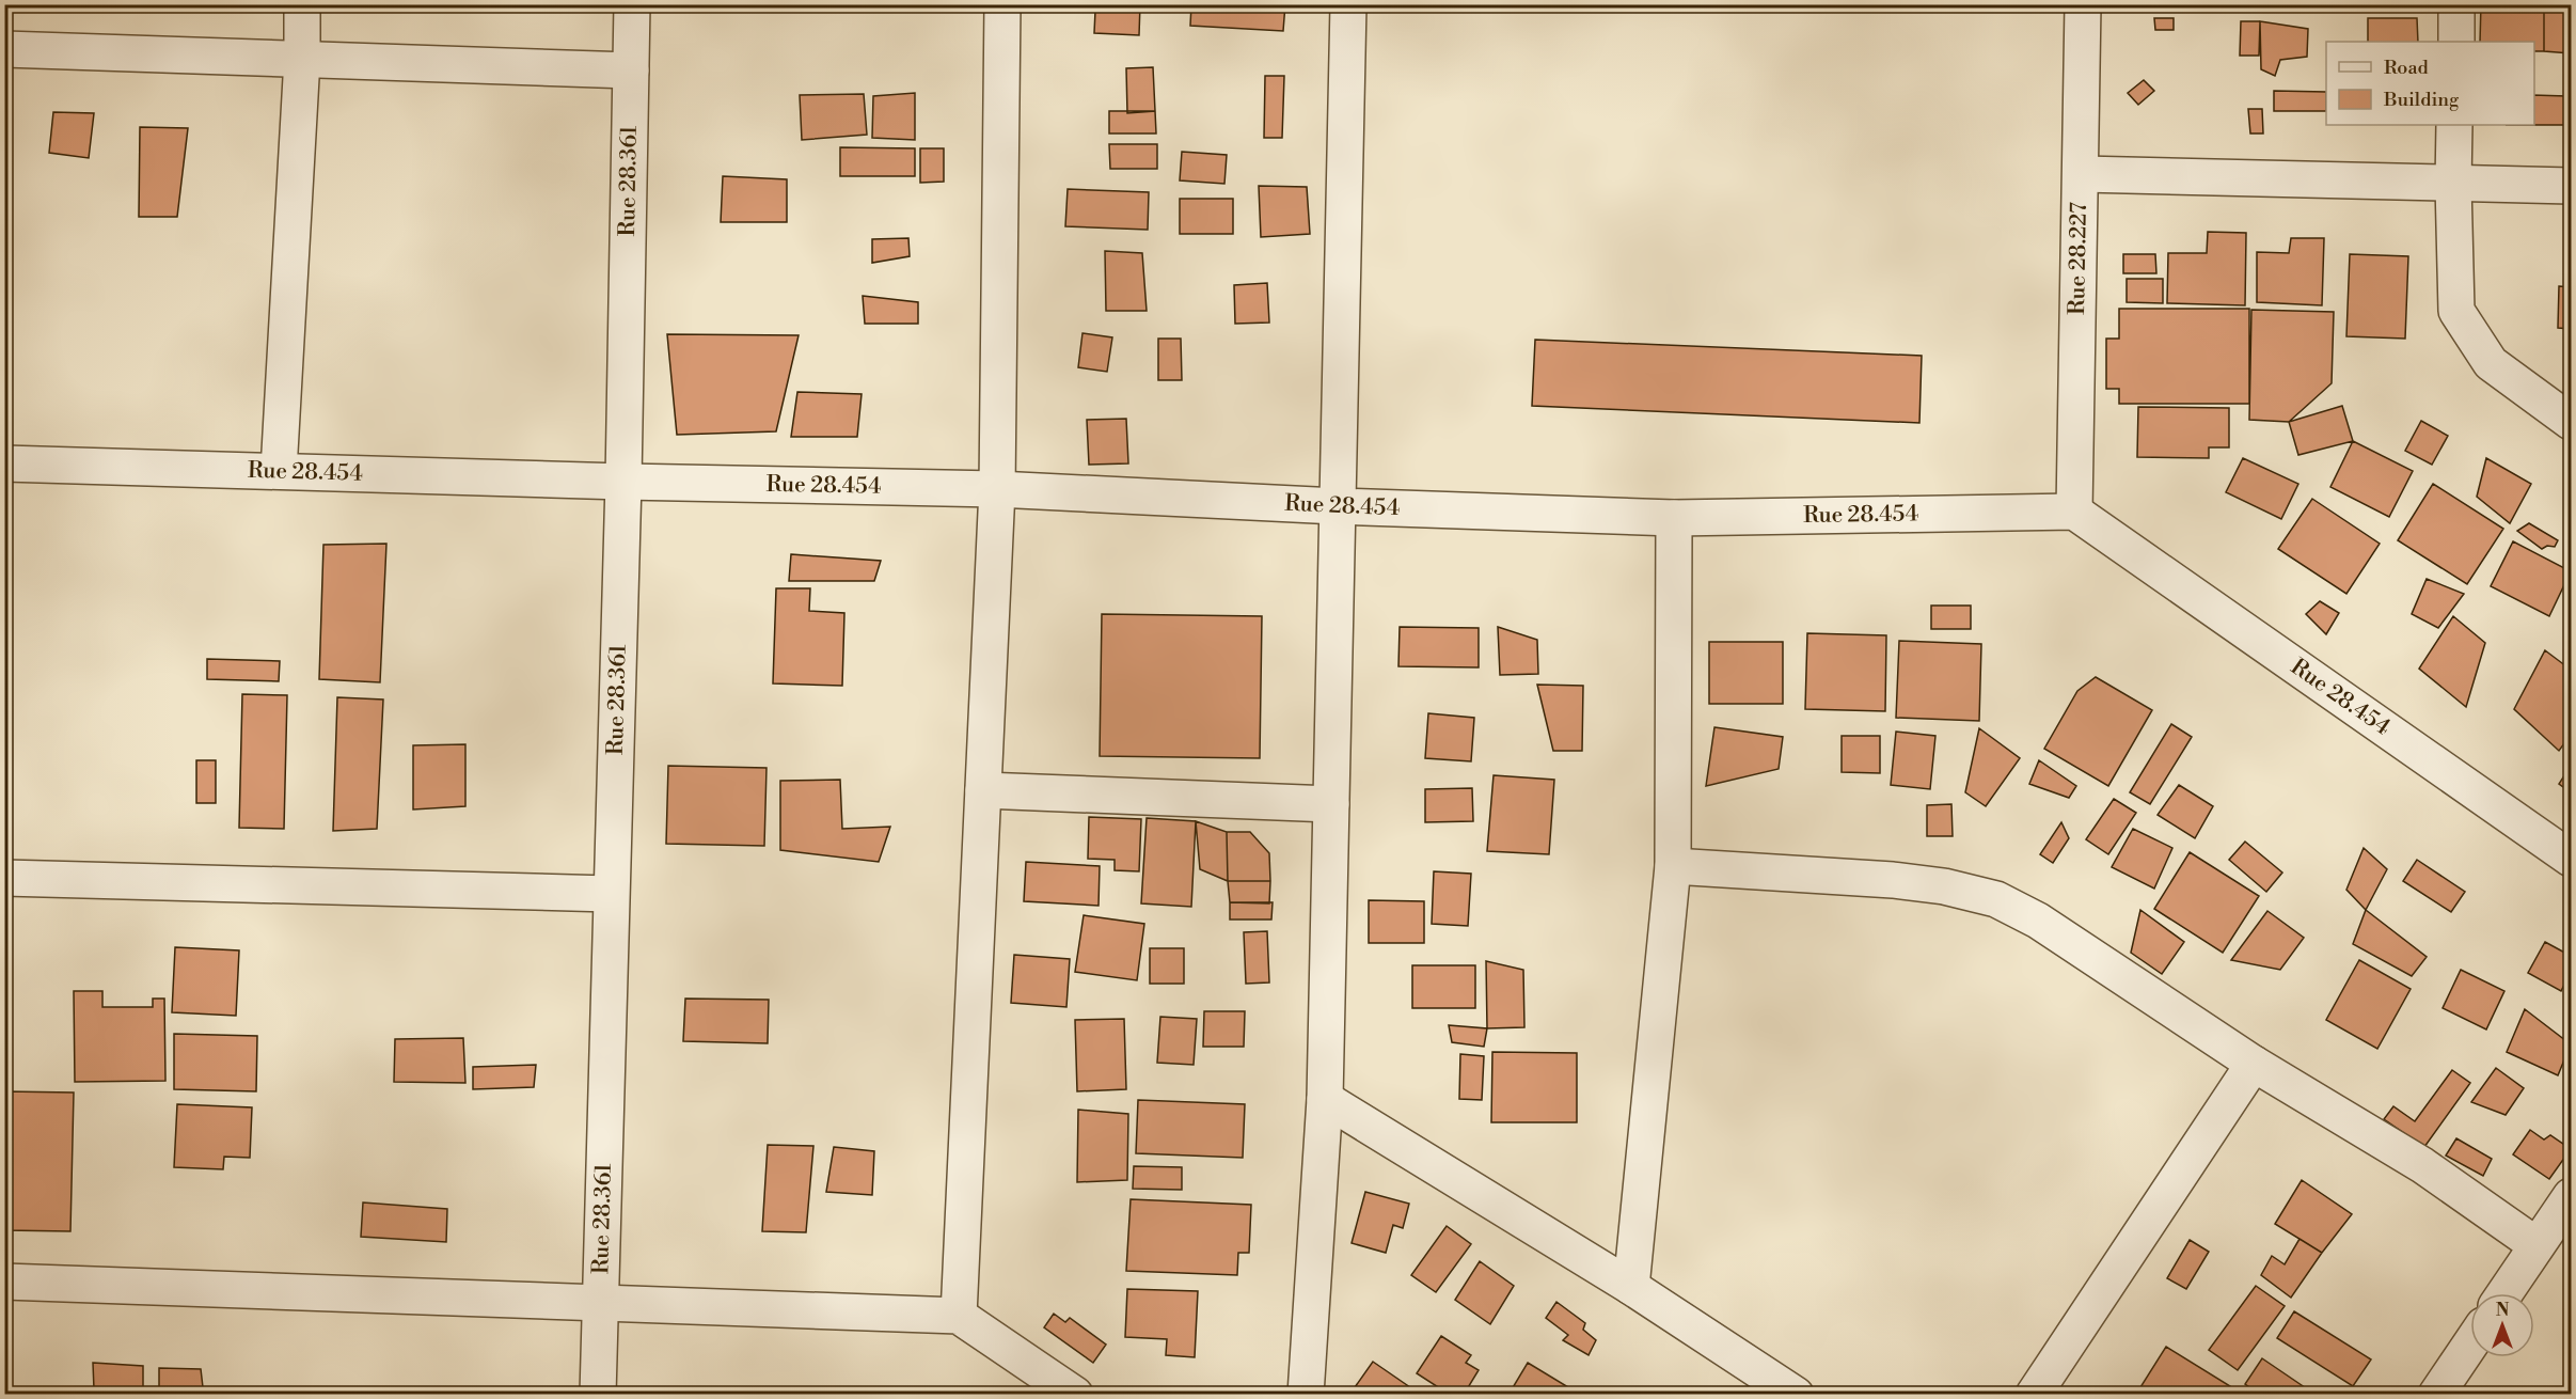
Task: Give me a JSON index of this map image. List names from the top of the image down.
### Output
{
  "streets": {
    "street": ["Rue 28.361", "Rue 28.227", "Rue 28.454"]
  },
  "crossings": [
    ["Rue 28.361", "Rue 28.454"],
    ["Rue 28.227", "Rue 28.454"]
  ],
  "legend": ["Road", "Building"],
  "north": "top"
}
